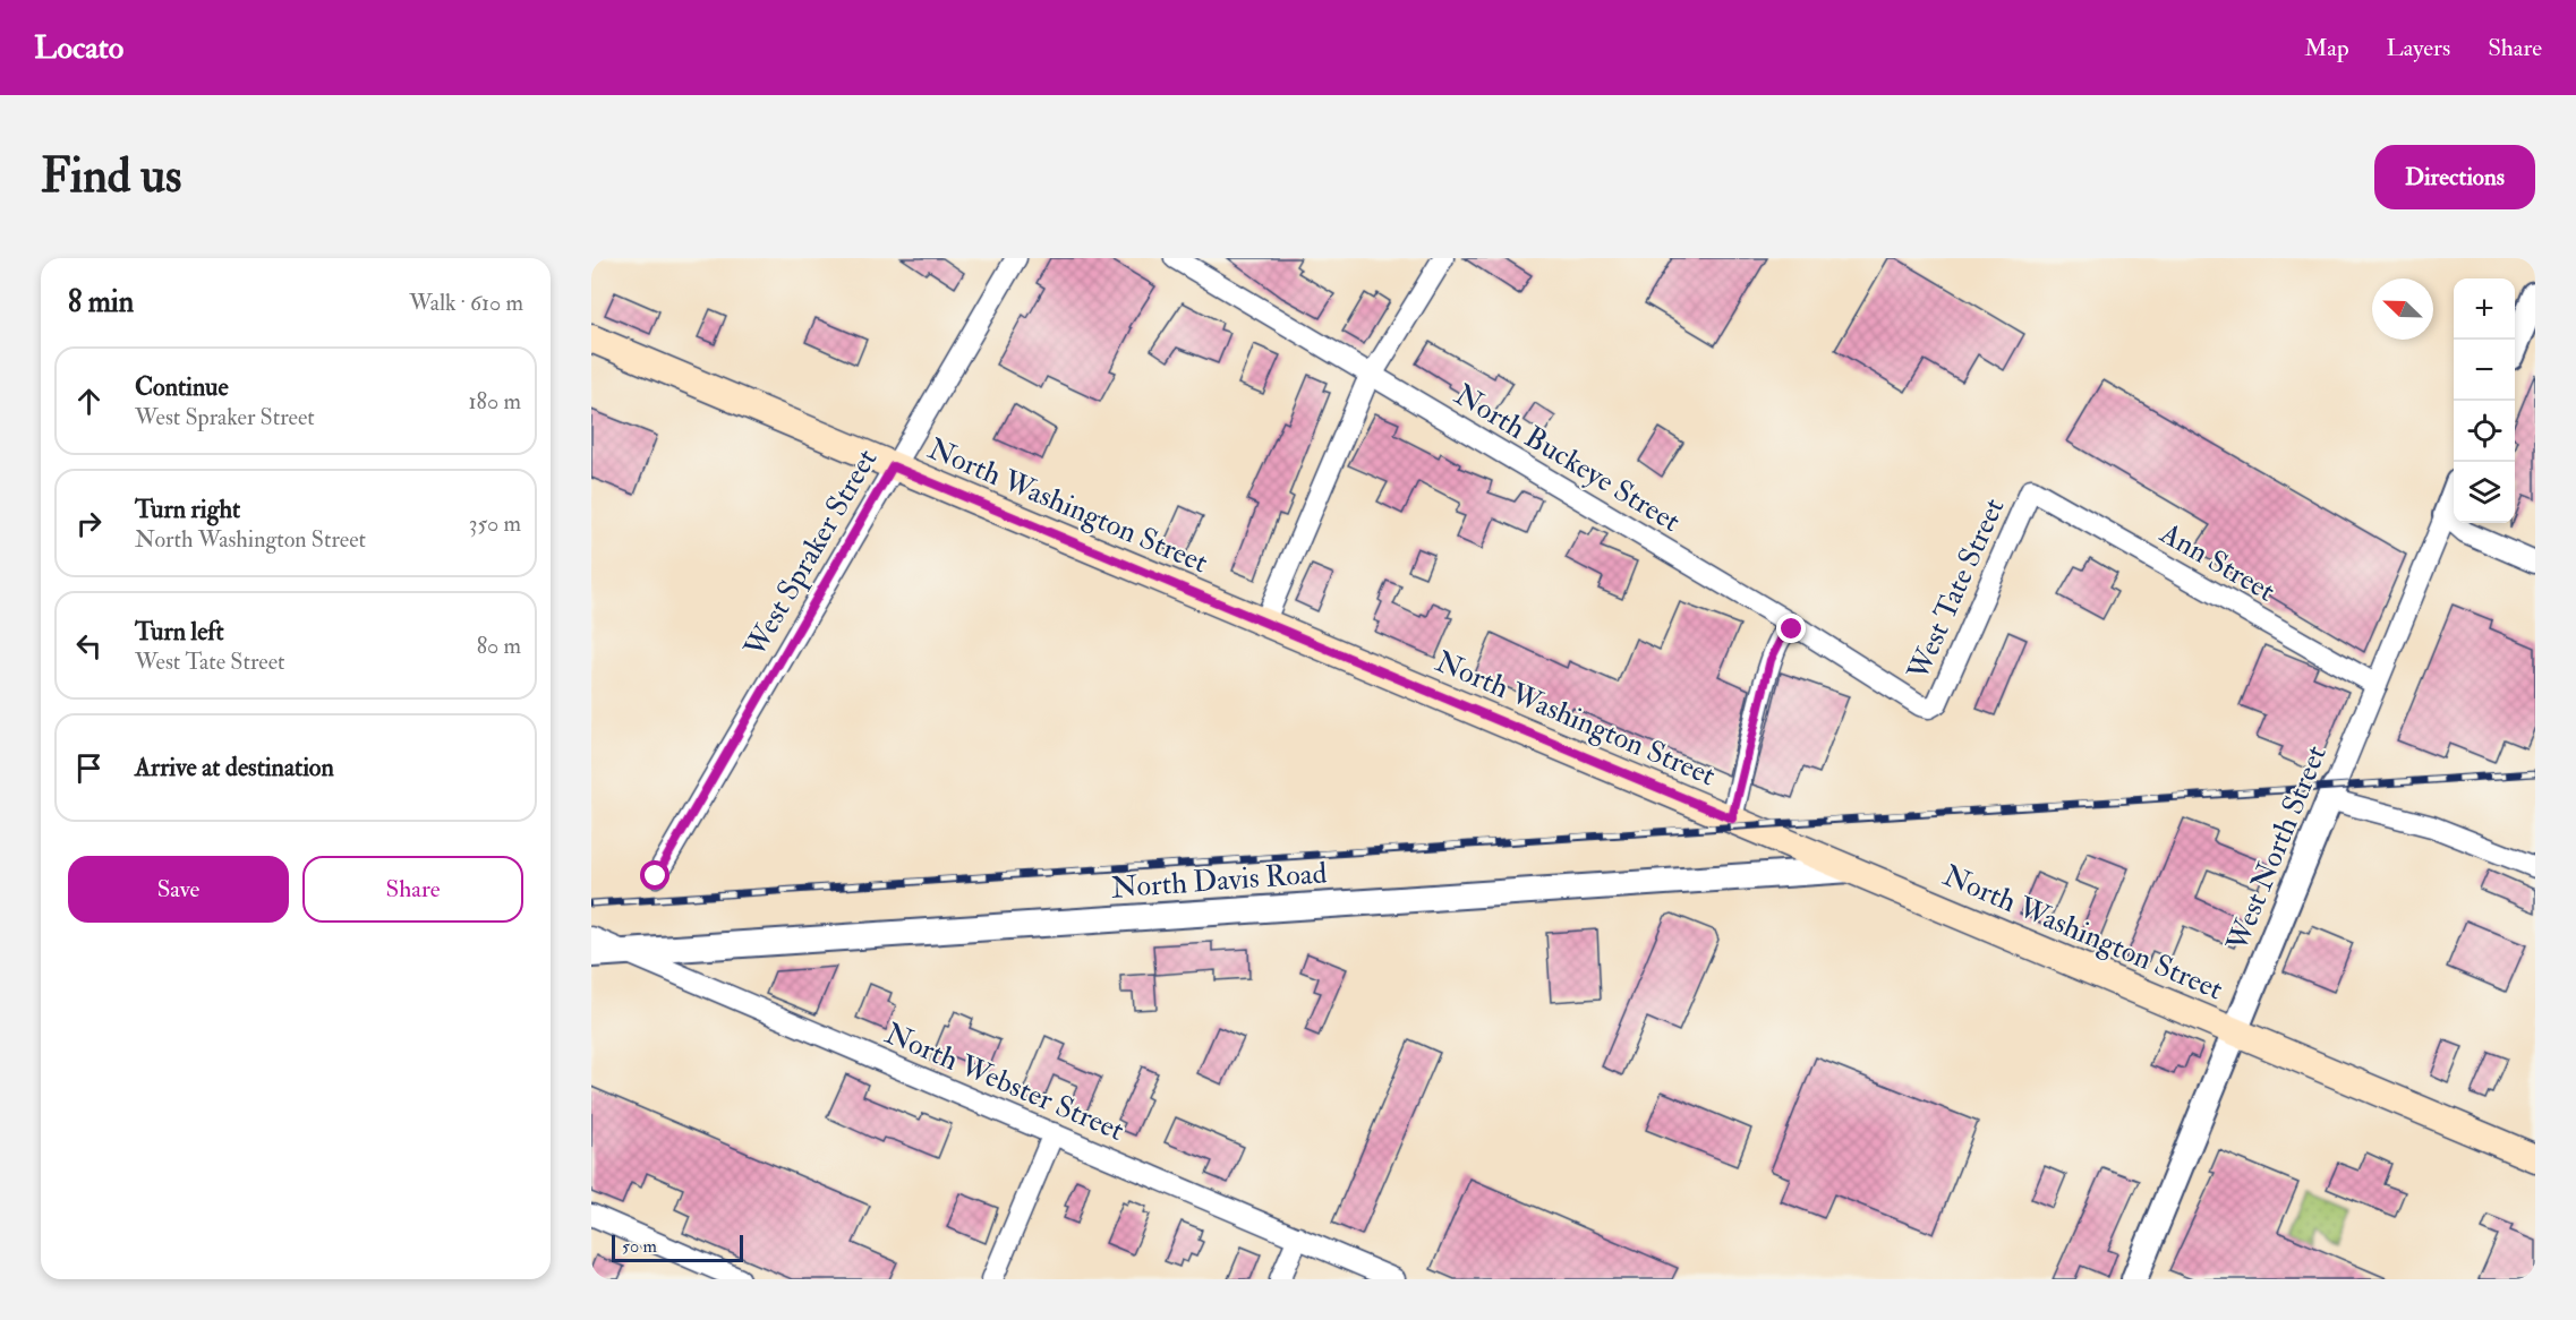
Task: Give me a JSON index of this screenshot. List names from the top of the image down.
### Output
{
  "streets": {
    "main road": ["North Washington Street"],
    "street": [
      "North Buckeye Street",
      "West Spraker Street",
      "Ann Street",
      "West Tate Street",
      "West North Street",
      "North Davis Road",
      "North Webster Street"
    ]
  },
  "crossings": [
    ["North Buckeye Street", "West Tate Street"],
    ["North Washington Street", "West Spraker Street"],
    ["North Washington Street", "West North Street"],
    ["North Washington Street", "North Davis Road"],
    ["Ann Street", "West Tate Street"],
    ["Ann Street", "West North Street"],
    ["North Davis Road", "North Webster Street"]
  ],
  "scale_bar": "50 m",
  "north": "top left",
  "page": {
    "header": "Locato",
    "nav": ["Map", "Layers", "Share"],
    "buttons": [
      "Directions",
      ["Save", "Share"]
    ],
    "title": "Find us",
    "heading": ["8 min", "Walk · 610 m"],
    "map_buttons": ["+", "−"],
    "list": [
      ["Continue", "West Spraker Street", "180 m"],
      ["Turn right", "North Washington Street", "350 m"],
      ["Turn left", "West Tate Street", "80 m"],
      "Arrive at destination"
    ],
    "scale": "50 m"
  }
}
